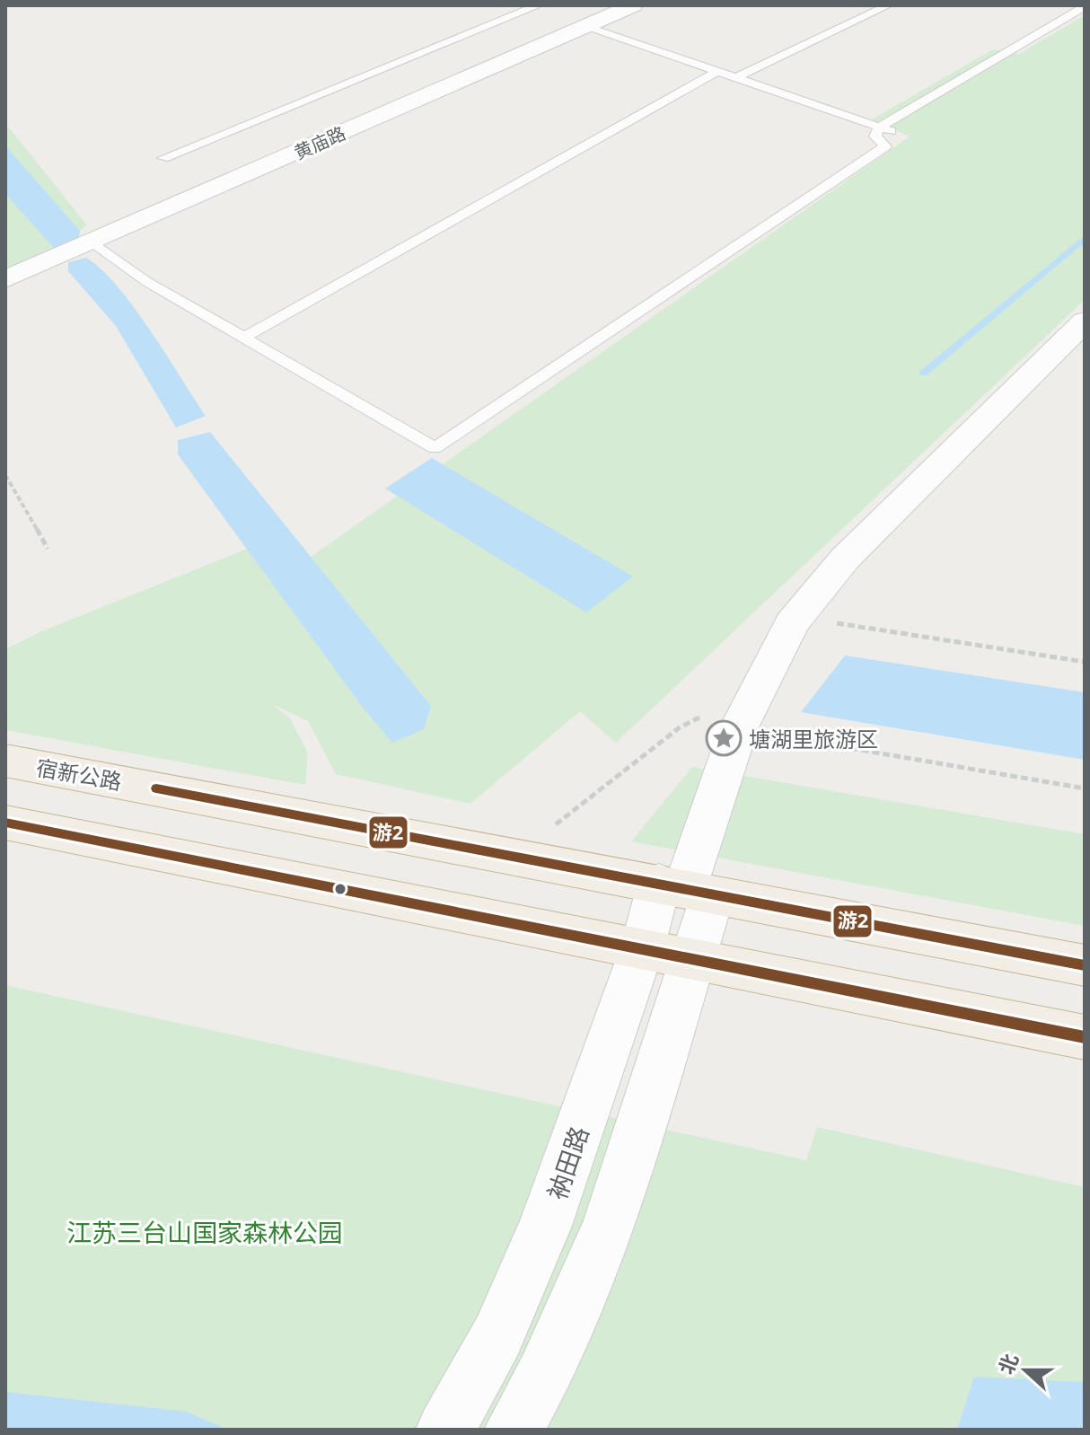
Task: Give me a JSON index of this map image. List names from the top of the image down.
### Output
{
  "streets": {
    "highway": ["宿新公路"],
    "street": ["黄庙路", "衲田路"]
  },
  "crossings": [
    ["宿新公路", "衲田路"]
  ],
  "parks": ["江苏三台山国家森林公园"],
  "places": {
    "place": ["塘湖里旅游区"]
  },
  "lines": ["transit line 游2"],
  "north": "left"
}
